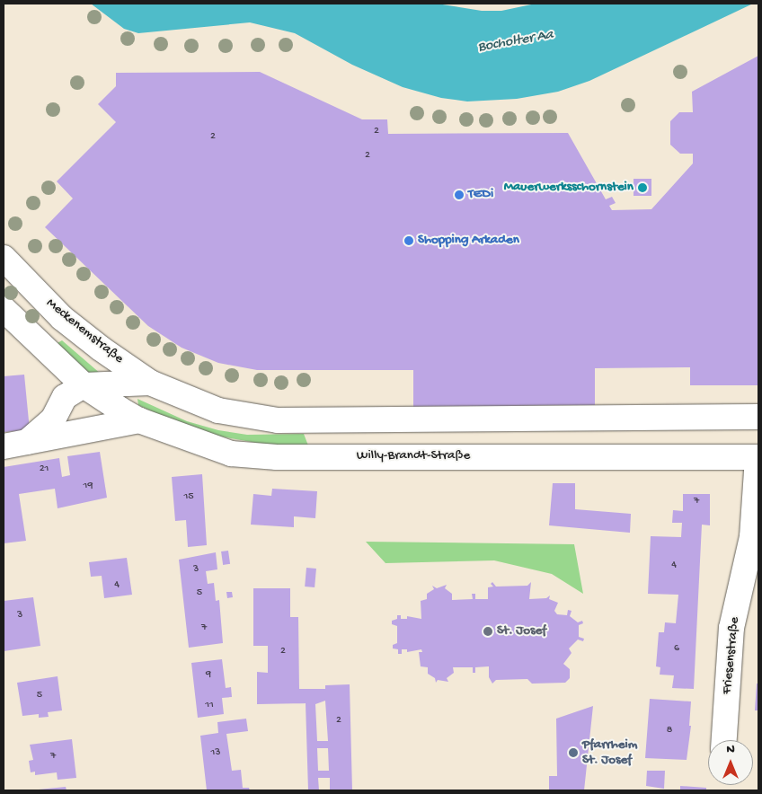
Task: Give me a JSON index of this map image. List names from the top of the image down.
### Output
{
  "streets": {
    "main road": ["Meckenemstraße", "Willy-Brandt-Straße", "Friesenstraße"]
  },
  "crossings": [
    ["Willy-Brandt-Straße", "Friesenstraße"]
  ],
  "water": ["Bocholter Aa"],
  "places": [
    "Mauerwerksschornstein",
    "TEDi",
    "Shopping Arkaden",
    "St. Josef",
    "Pfarrheim St. Josef"
  ],
  "house_numbers": [
    "2",
    "2",
    "2",
    "21",
    "19",
    "15",
    "7",
    "4",
    "3",
    "4",
    "5",
    "3",
    "7",
    "6",
    "2",
    "9",
    "5",
    "11",
    "2",
    "8",
    "13",
    "7"
  ],
  "north": "top"
}
